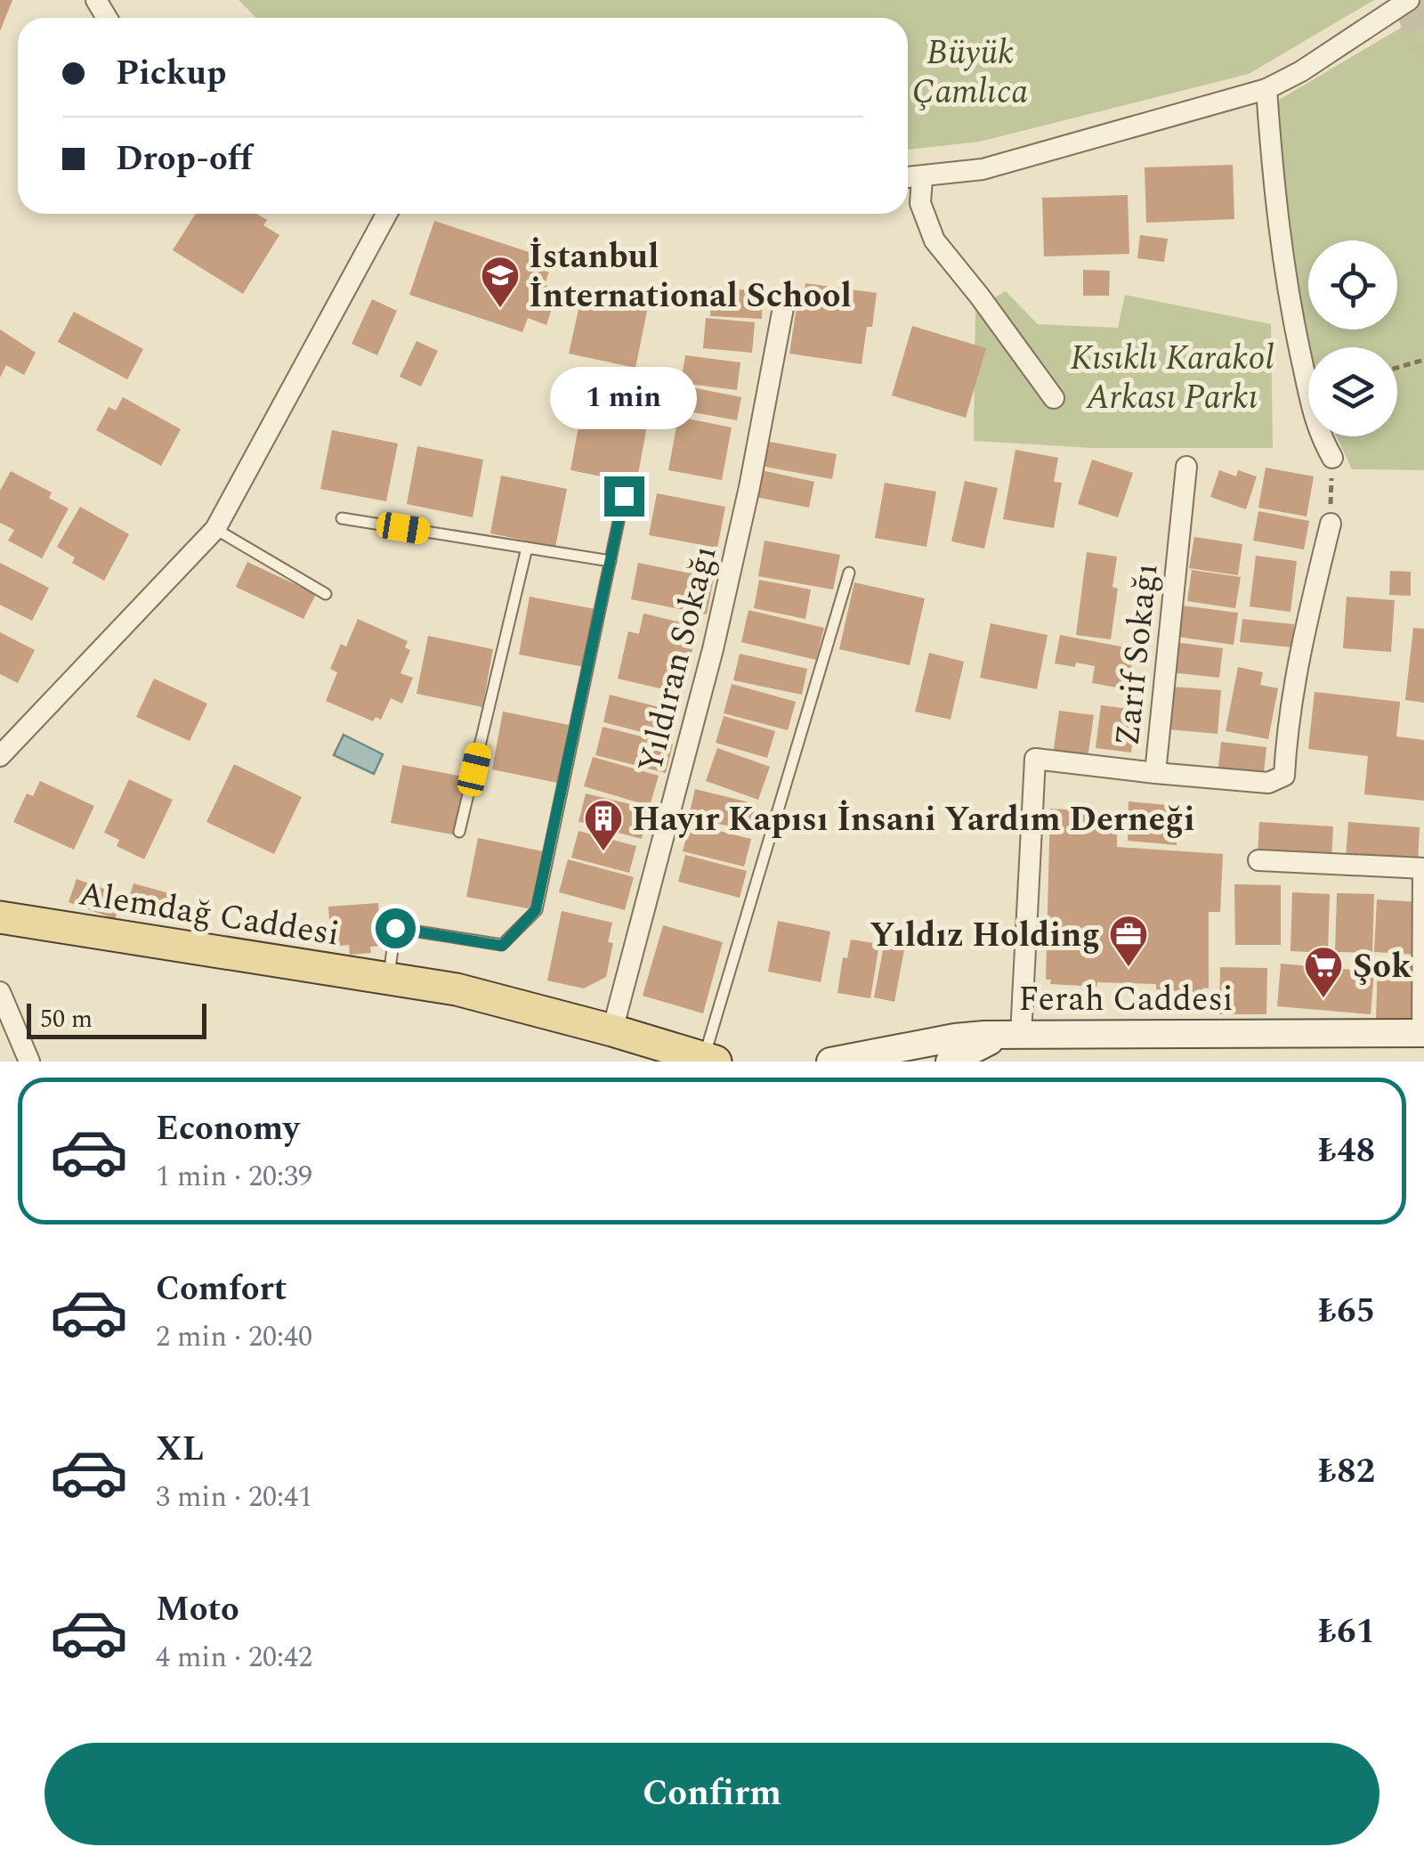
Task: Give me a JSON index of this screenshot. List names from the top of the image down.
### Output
{
  "streets": {
    "main road": ["Alemdağ Caddesi"],
    "street": ["Zarif Sokağı", "Yıldıran Sokağı", "Ferah Caddesi"]
  },
  "crossings": [
    ["Zarif Sokağı", "Ferah Caddesi"],
    ["Yıldıran Sokağı", "Alemdağ Caddesi"]
  ],
  "parks": ["Büyük Çamlıca", "Kısıklı Karakol Arkası Parkı"],
  "places": {
    "school or university": ["İstanbul İnternational School"],
    "building": ["Hayır Kapısı İnsani Yardım Derneği"],
    "office": ["Yıldız Holding"],
    "supermarket": ["Şok"]
  },
  "scale_bar": "50 m",
  "page": {
    "banner": ["Pickup", "Drop-off"],
    "bubble": "1 min",
    "scale": "50 m",
    "list": [
      {
        "name": "Economy",
        "note": "1 min · 20:39",
        "value": "₺48"
      },
      {
        "name": "Comfort",
        "note": "2 min · 20:40",
        "value": "₺65"
      },
      {
        "name": "XL",
        "note": "3 min · 20:41",
        "value": "₺82"
      },
      {
        "name": "Moto",
        "note": "4 min · 20:42",
        "value": "₺61"
      }
    ],
    "buttons": "Confirm"
  }
}
